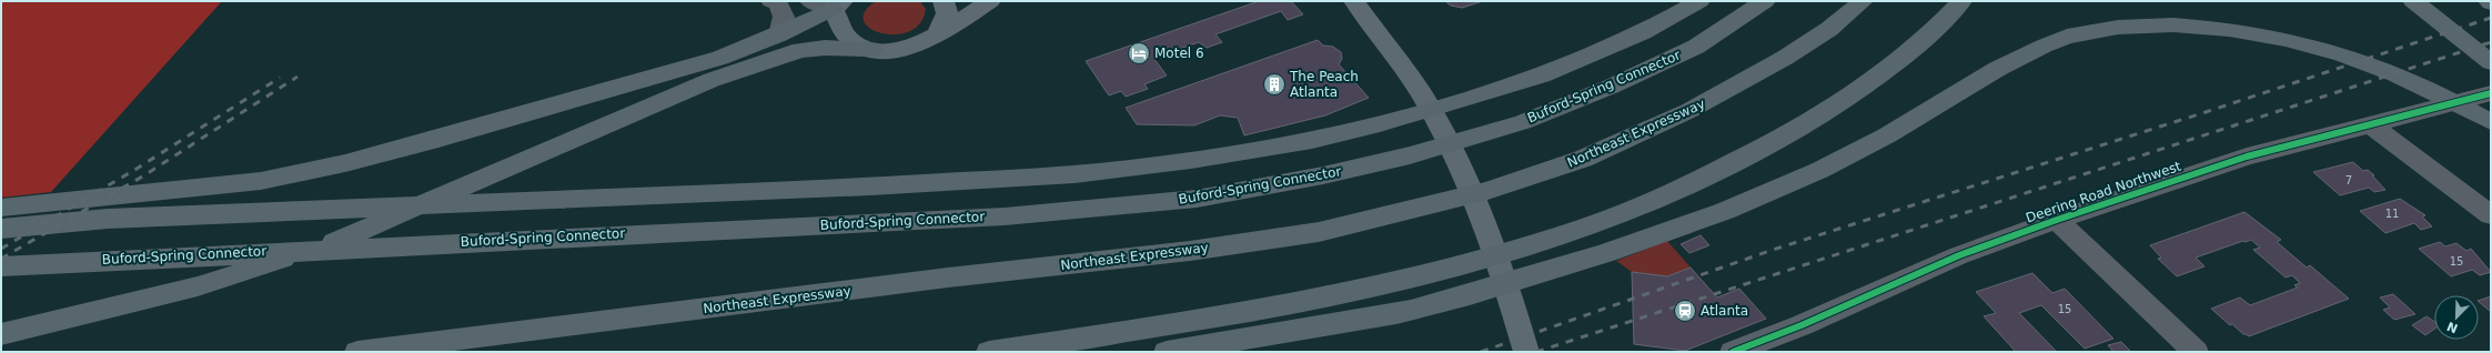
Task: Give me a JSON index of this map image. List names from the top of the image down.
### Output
{
  "streets": {
    "highway": ["Buford-Spring Connector", "Northeast Expressway"],
    "street": ["Deering Road Northwest"]
  },
  "places": {
    "hotel": ["Motel 6"],
    "building": ["The Peach Atlanta"],
    "station": ["Atlanta"]
  },
  "house_numbers": [
    "7",
    "11",
    "15",
    "15"
  ],
  "north": "bottom left"
}
